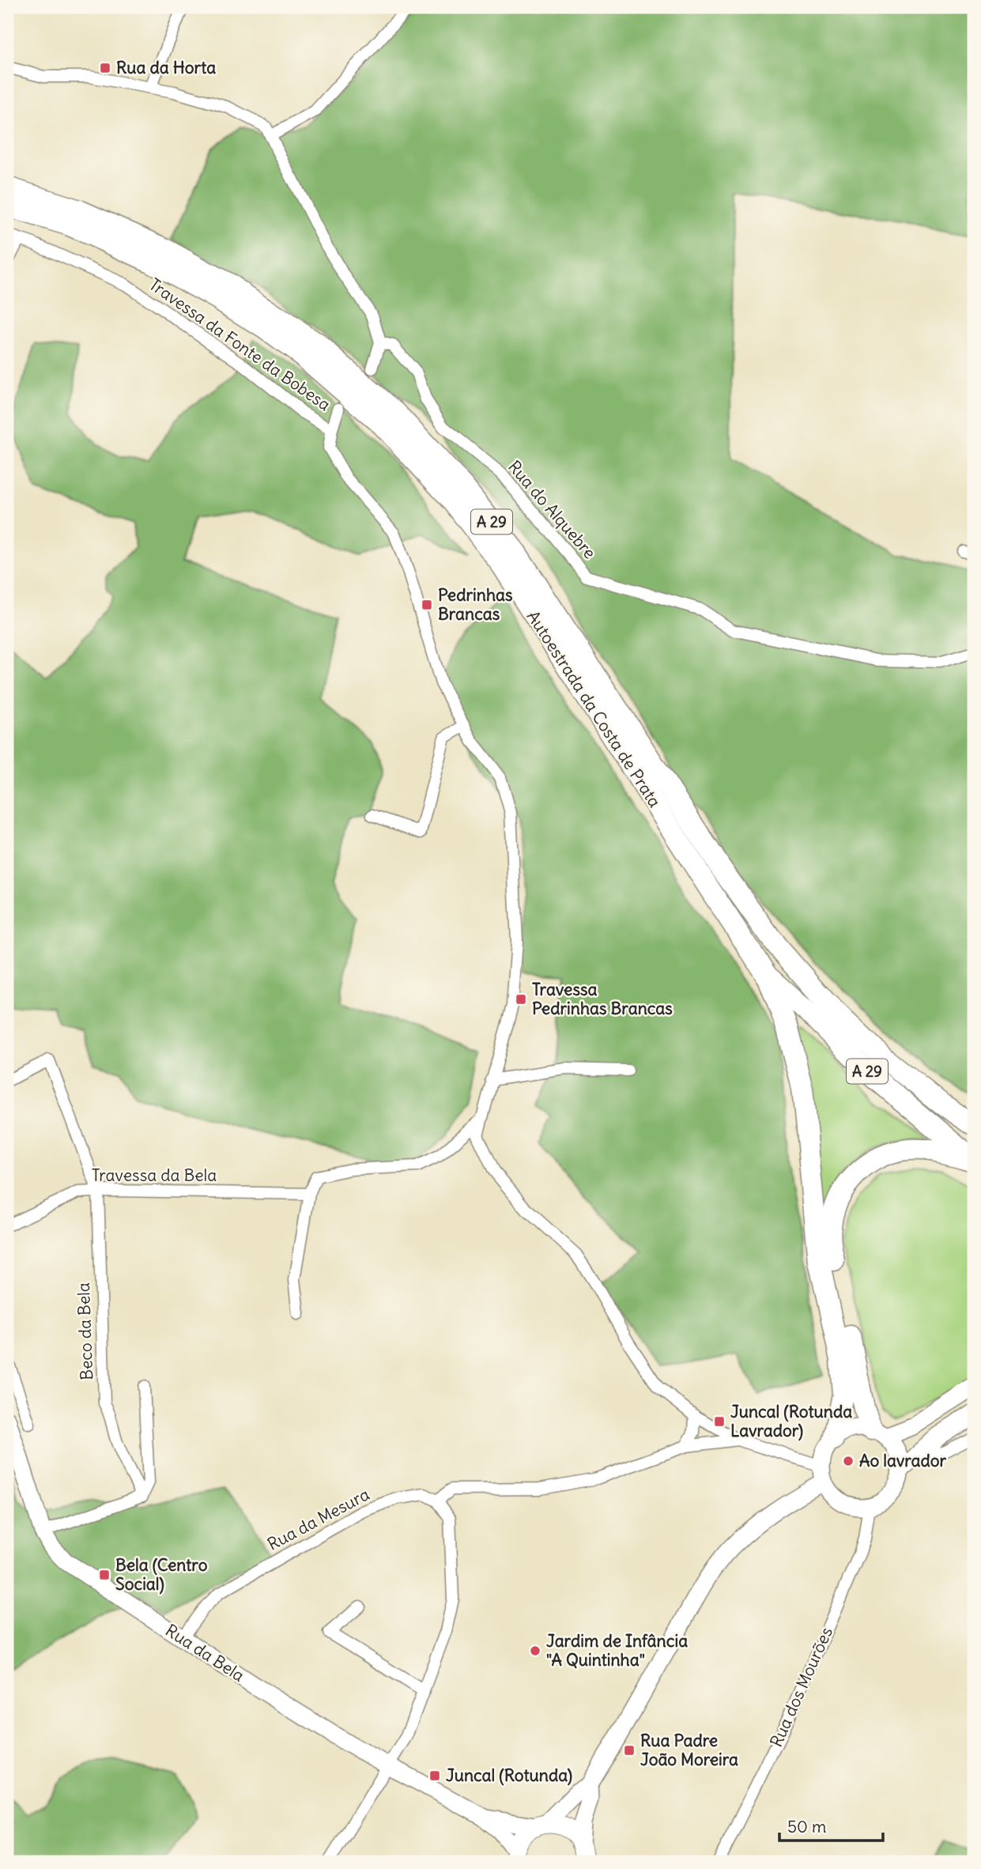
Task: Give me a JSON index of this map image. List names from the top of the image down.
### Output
{
  "streets": {
    "highway": ["A 29", "Autoestrada da Costa de Prata"],
    "street": [
      "Travessa da Fonte da Bobesa",
      "Rua do Alquebre",
      "Travessa da Bela",
      "Beco da Bela",
      "Rua da Mesura",
      "Rua da Bela",
      "Rua dos Mourões"
    ]
  },
  "crossings": [
    ["Travessa da Bela", "Beco da Bela"],
    ["Rua da Mesura", "Rua da Bela"]
  ],
  "places": {
    "transit": [
      "Rua da Horta",
      "Pedrinhas Brancas",
      "Travessa Pedrinhas Brancas",
      "Juncal (Rotunda Lavrador)",
      "Bela (Centro Social)",
      "Rua Padre João Moreira",
      "Juncal (Rotunda)"
    ],
    "other": ["Ao lavrador", "Jardim de Infância \"A Quintinha\""]
  },
  "scale_bar": "50 m"
}
